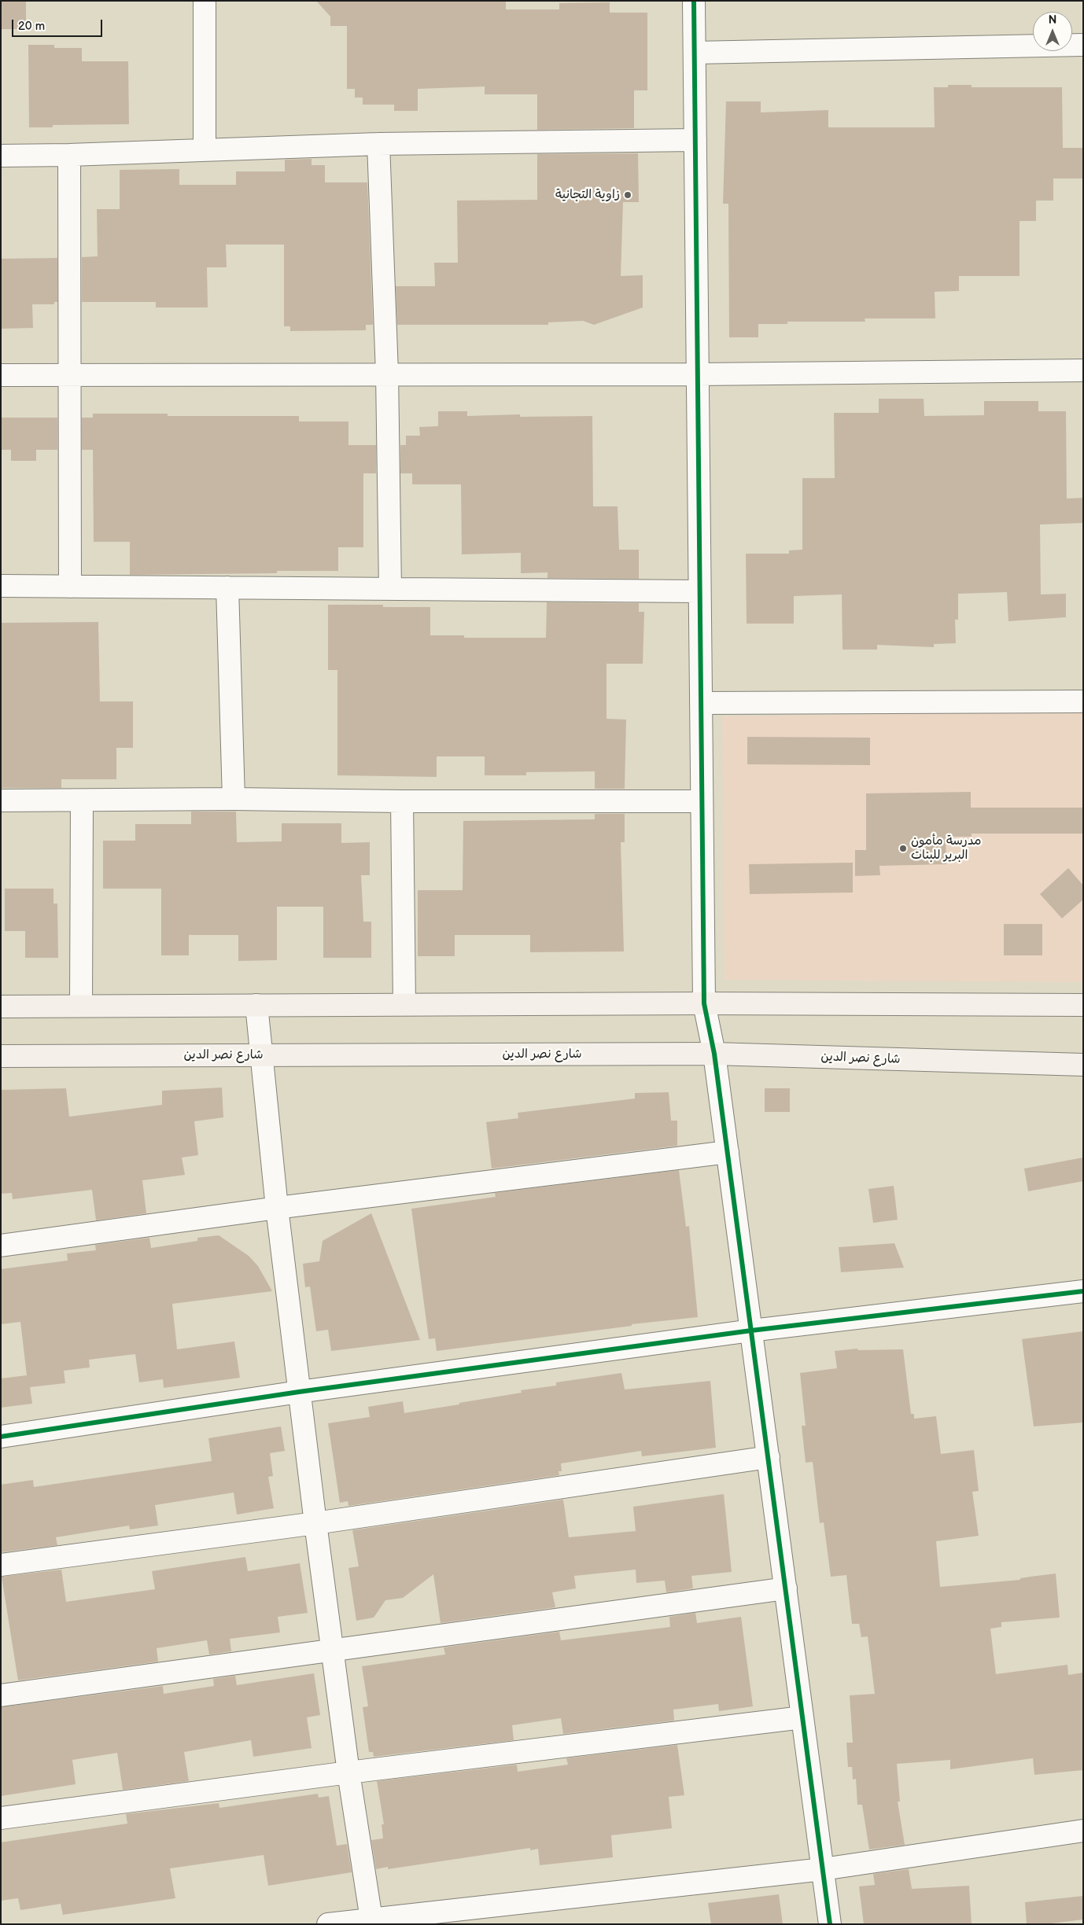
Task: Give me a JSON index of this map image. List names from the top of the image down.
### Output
{
  "streets": {
    "street": ["شارع نصر الدين"]
  },
  "places": ["زاوية التجانية", "مدرسة مأمون البرير للبنات"],
  "scale_bar": "20 m",
  "north": "top"
}
